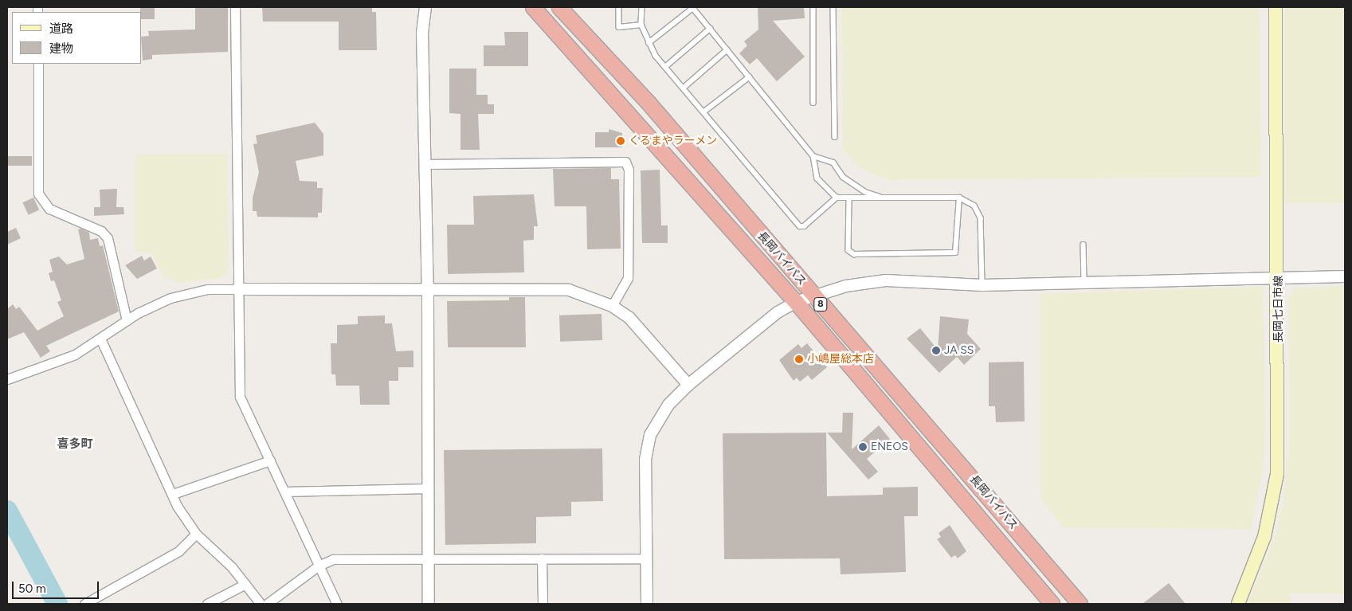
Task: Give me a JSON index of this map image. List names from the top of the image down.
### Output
{
  "streets": {
    "highway": ["長岡バイパス", "8"],
    "main road": ["長岡七日市線"]
  },
  "districts": ["喜多町"],
  "places": [
    "くるまやラーメン",
    "JA SS",
    "小嶋屋総本店",
    "ENEOS"
  ],
  "legend": ["道路", "建物"],
  "scale_bar": "50 m"
}
